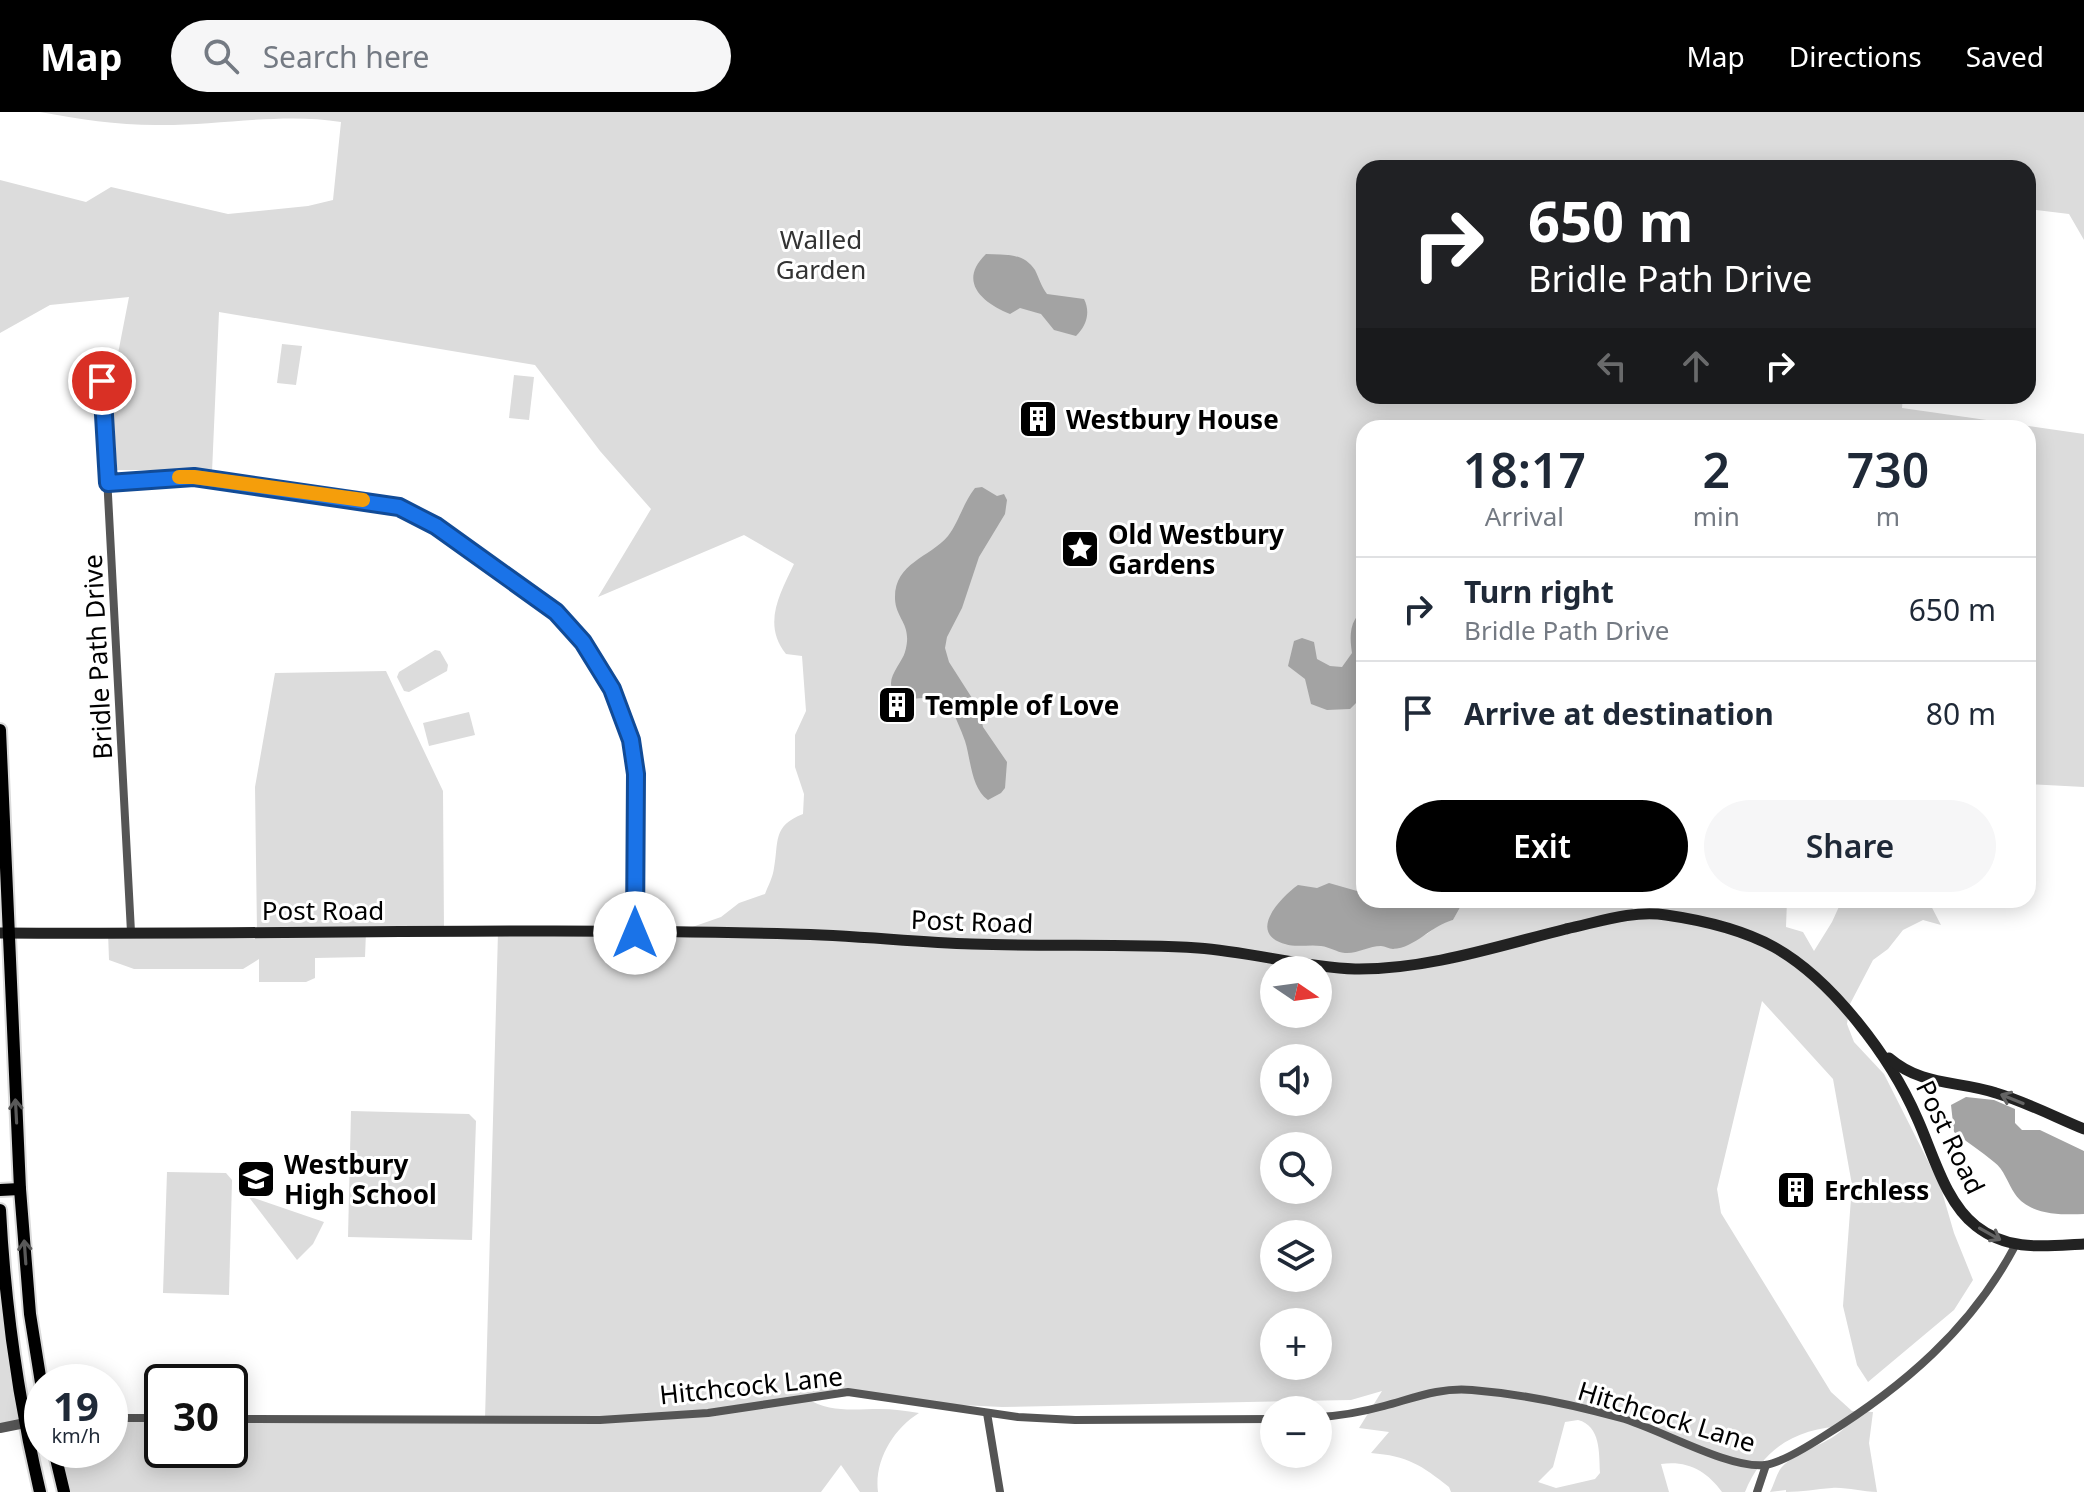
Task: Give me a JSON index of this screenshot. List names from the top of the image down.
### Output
{
  "streets": {
    "main road": ["Post Road"],
    "street": ["Bridle Path Drive", "Hitchcock Lane"]
  },
  "crossings": [
    ["Bridle Path Drive", "Post Road"],
    ["Post Road", "Hitchcock Lane"]
  ],
  "parks": ["Walled Garden"],
  "places": {
    "building": ["Westbury House", "Temple of Love", "Erchless"],
    "place": ["Old Westbury Gardens"],
    "school or university": ["Westbury High School"]
  },
  "north": "right",
  "page": {
    "header": "Map",
    "search": "Search here",
    "nav": ["Map", "Directions", "Saved"],
    "turn": ["650 m", "Bridle Path Drive"],
    "eta": [
      "18:17",
      "Arrival",
      "2",
      "min",
      "730",
      "m"
    ],
    "list": [
      {
        "name": "Turn right",
        "note": "Bridle Path Drive",
        "value": "650 m"
      },
      {
        "name": "Arrive at destination",
        "value": "80 m"
      }
    ],
    "buttons": ["Exit", "Share"],
    "map_buttons": ["+", "−"],
    "speed": "19 km/h",
    "limit": "30"
  }
}
